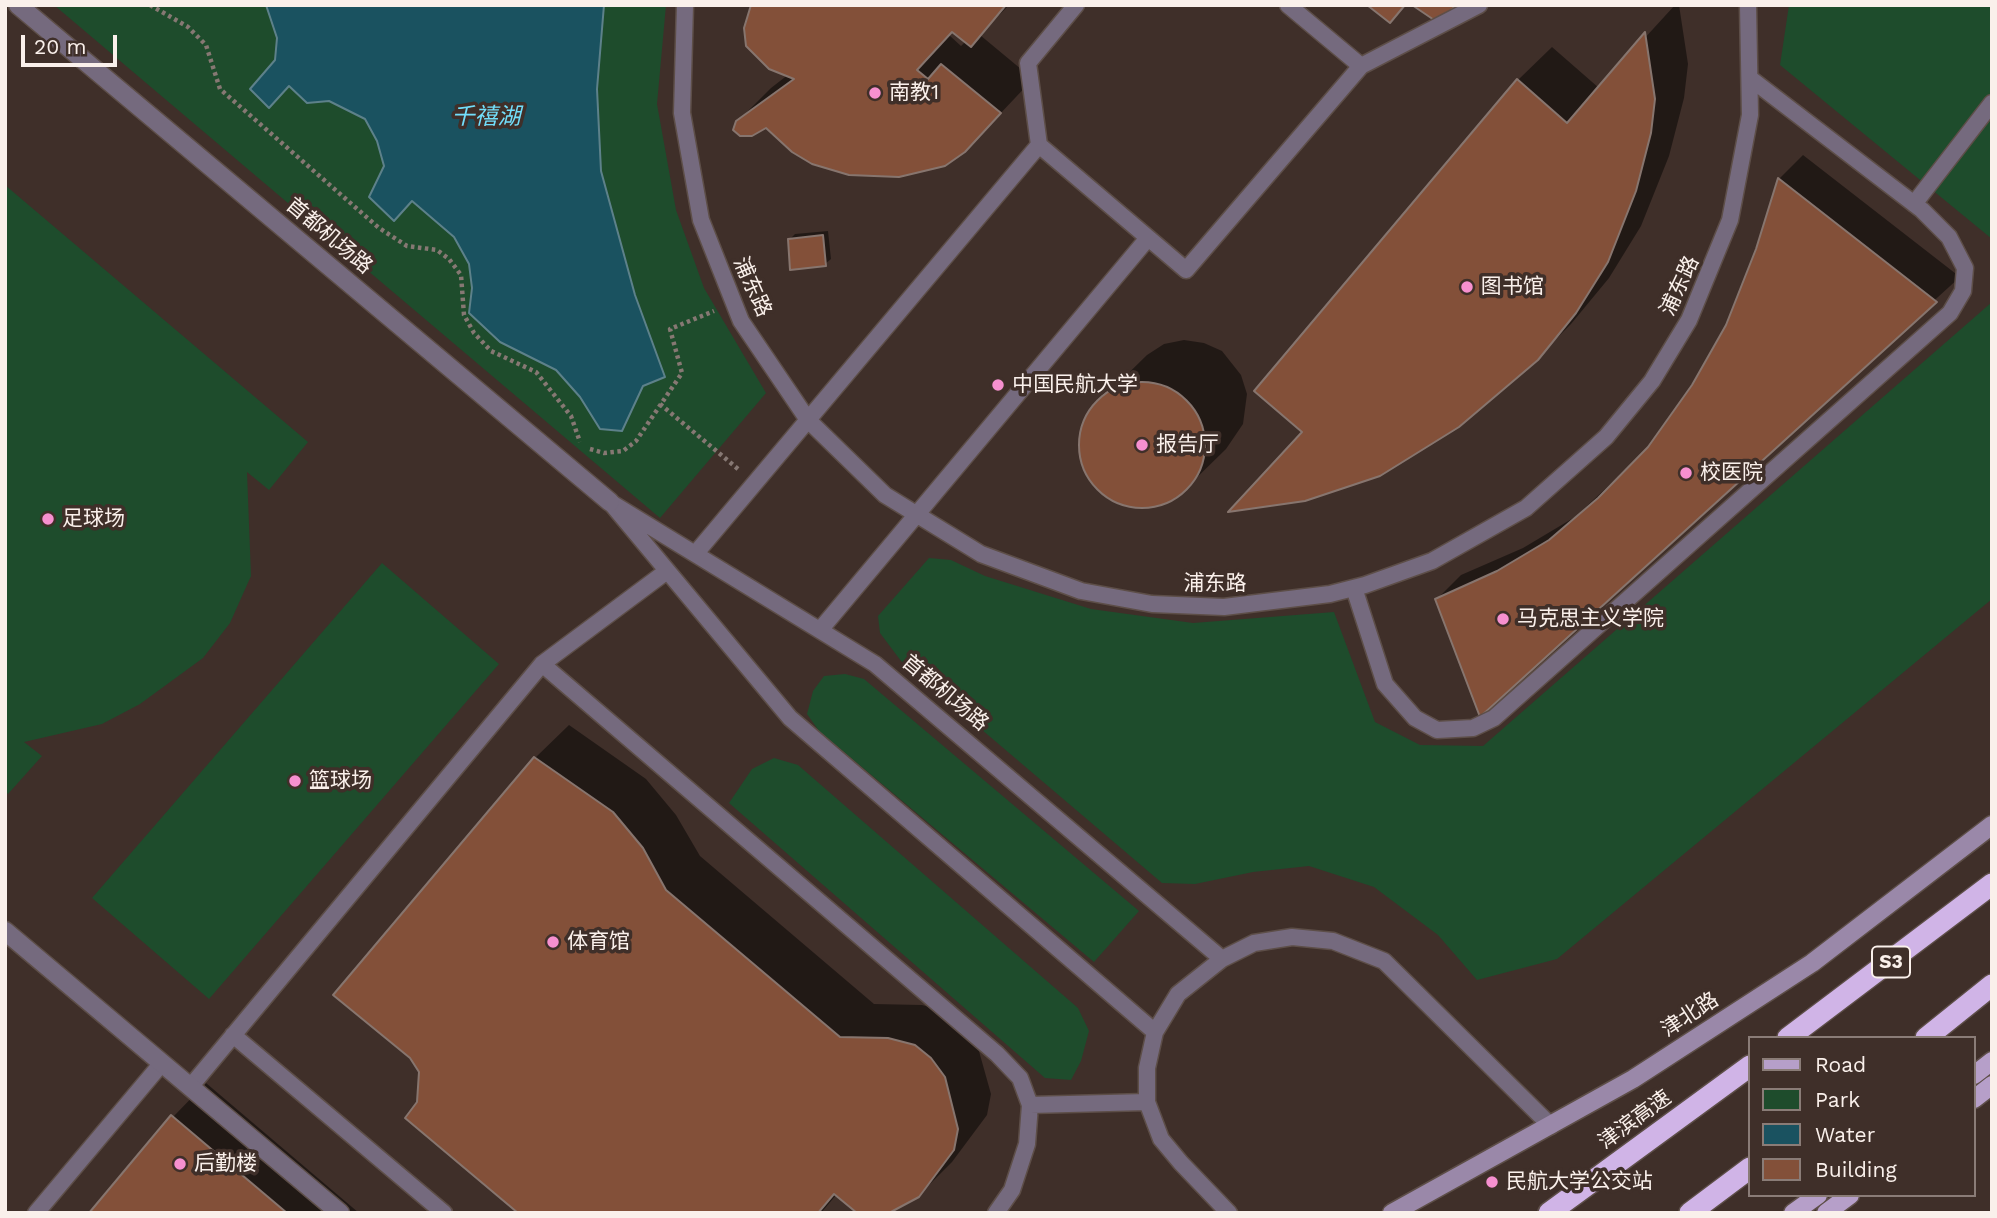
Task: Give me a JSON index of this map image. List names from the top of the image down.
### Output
{
  "streets": {
    "highway": ["S3", "津滨高速"],
    "street": ["首都机场路", "津北路"],
    "lane": ["浦东路"]
  },
  "water": ["千禧湖"],
  "places": [
    "南教1",
    "图书馆",
    "中国民航大学",
    "报告厅",
    "校医院",
    "足球场",
    "马克思主义学院",
    "篮球场",
    "体育馆",
    "后勤楼",
    "民航大学公交站"
  ],
  "legend": [
    "Road",
    "Park",
    "Water",
    "Building"
  ],
  "scale_bar": "20 m"
}
